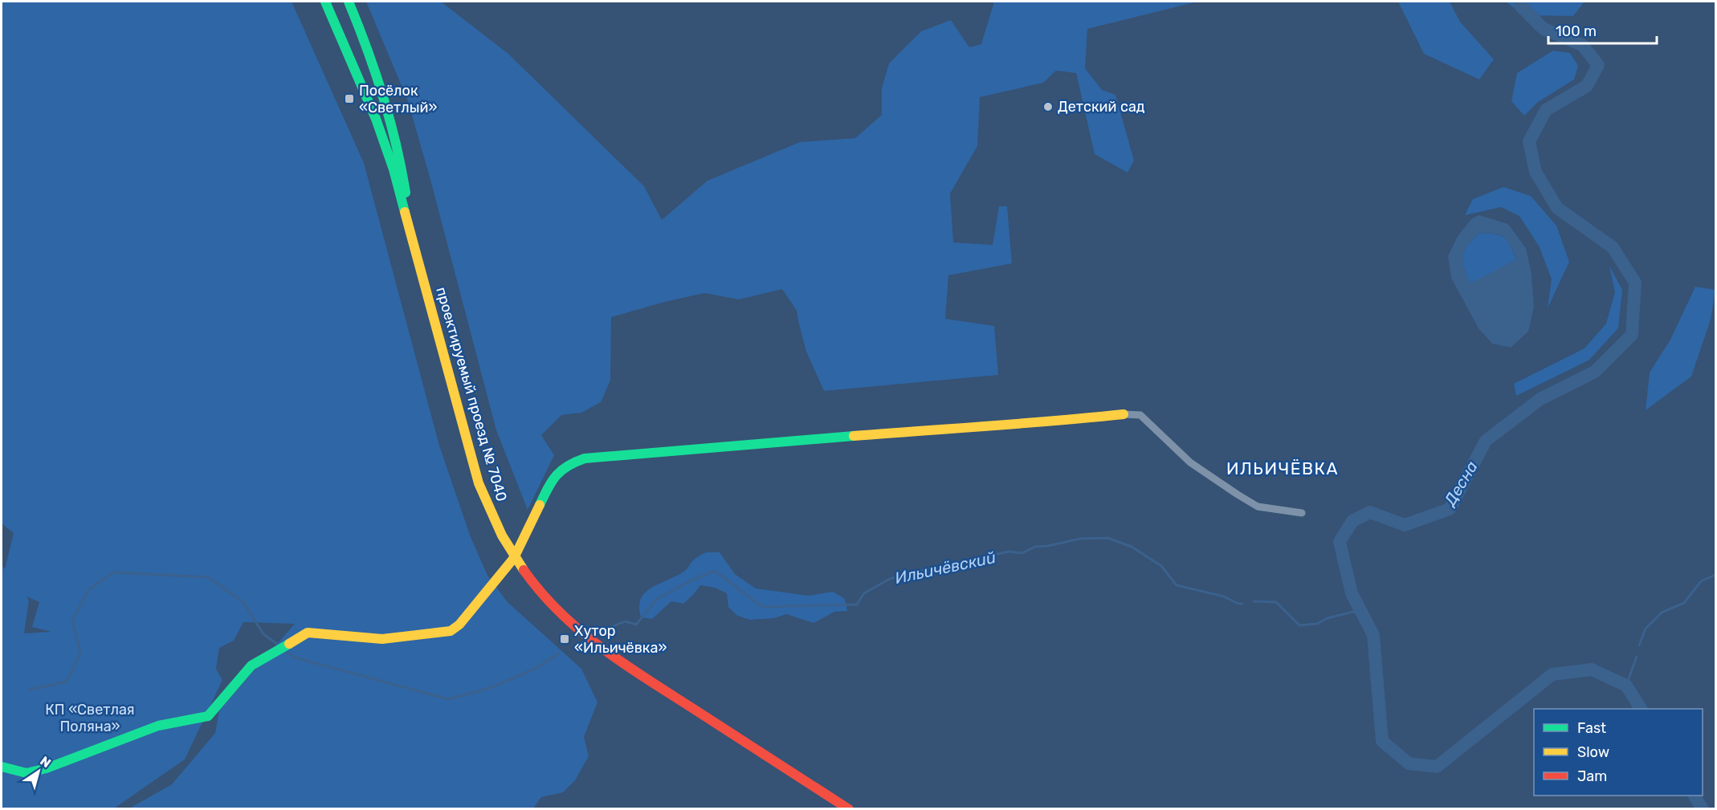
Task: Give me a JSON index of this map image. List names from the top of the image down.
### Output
{
  "streets": {
    "street": ["проектируемый проезд № 7040"]
  },
  "districts": ["ИЛЬИЧЁВКА"],
  "water": ["Десна", "Ильичёвский"],
  "parks": ["КП «Светлая Поляна»"],
  "places": {
    "transit": ["Посёлок «Светлый»", "Хутор «Ильичёвка»"],
    "other": ["Детский сад"]
  },
  "legend": ["Fast", "Slow", "Jam"],
  "scale_bar": "100 m",
  "north": "top right"
}
